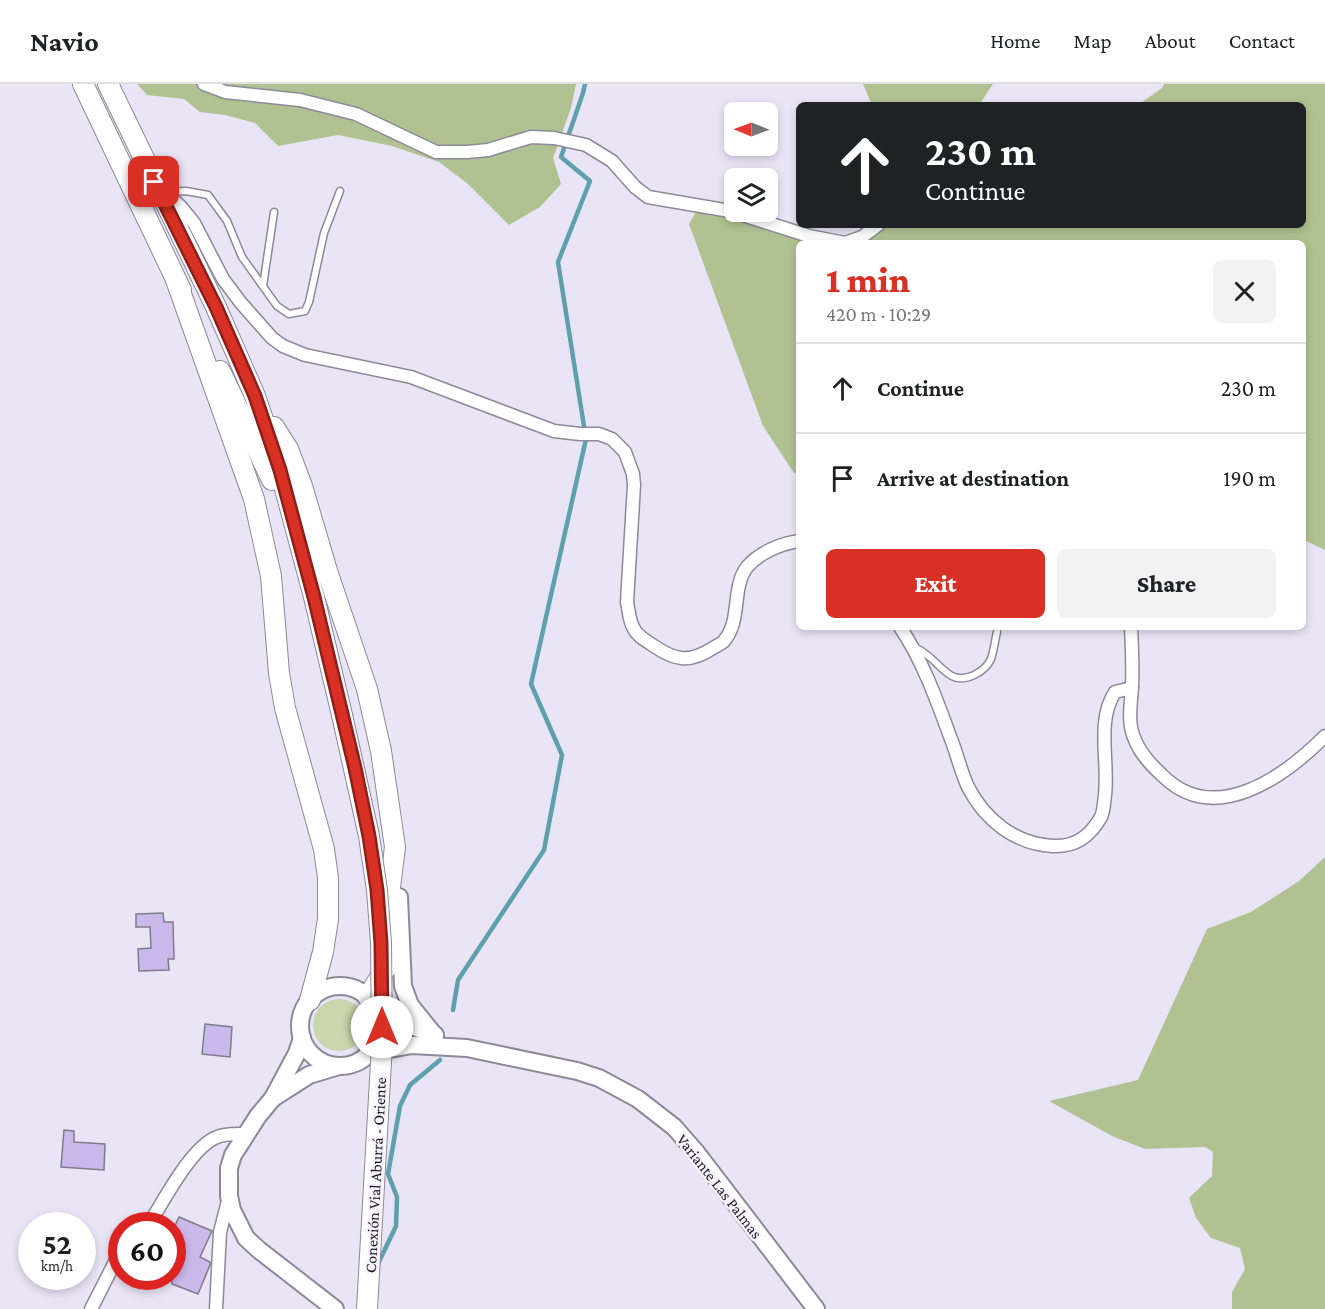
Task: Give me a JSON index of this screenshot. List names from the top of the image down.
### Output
{
  "streets": {
    "main road": ["Conexión Vial Aburrá - Oriente", "Variante Las Palmas"]
  },
  "north": "left",
  "page": {
    "header": "Navio",
    "nav": [
      "Home",
      "Map",
      "About",
      "Contact"
    ],
    "turn": ["230 m", "Continue"],
    "heading": ["1 min", "420 m · 10:29"],
    "list": [
      {
        "name": "Continue",
        "value": "230 m"
      },
      {
        "name": "Arrive at destination",
        "value": "190 m"
      }
    ],
    "buttons": ["Exit", "Share"],
    "speed": "52 km/h",
    "limit": "60"
  }
}
